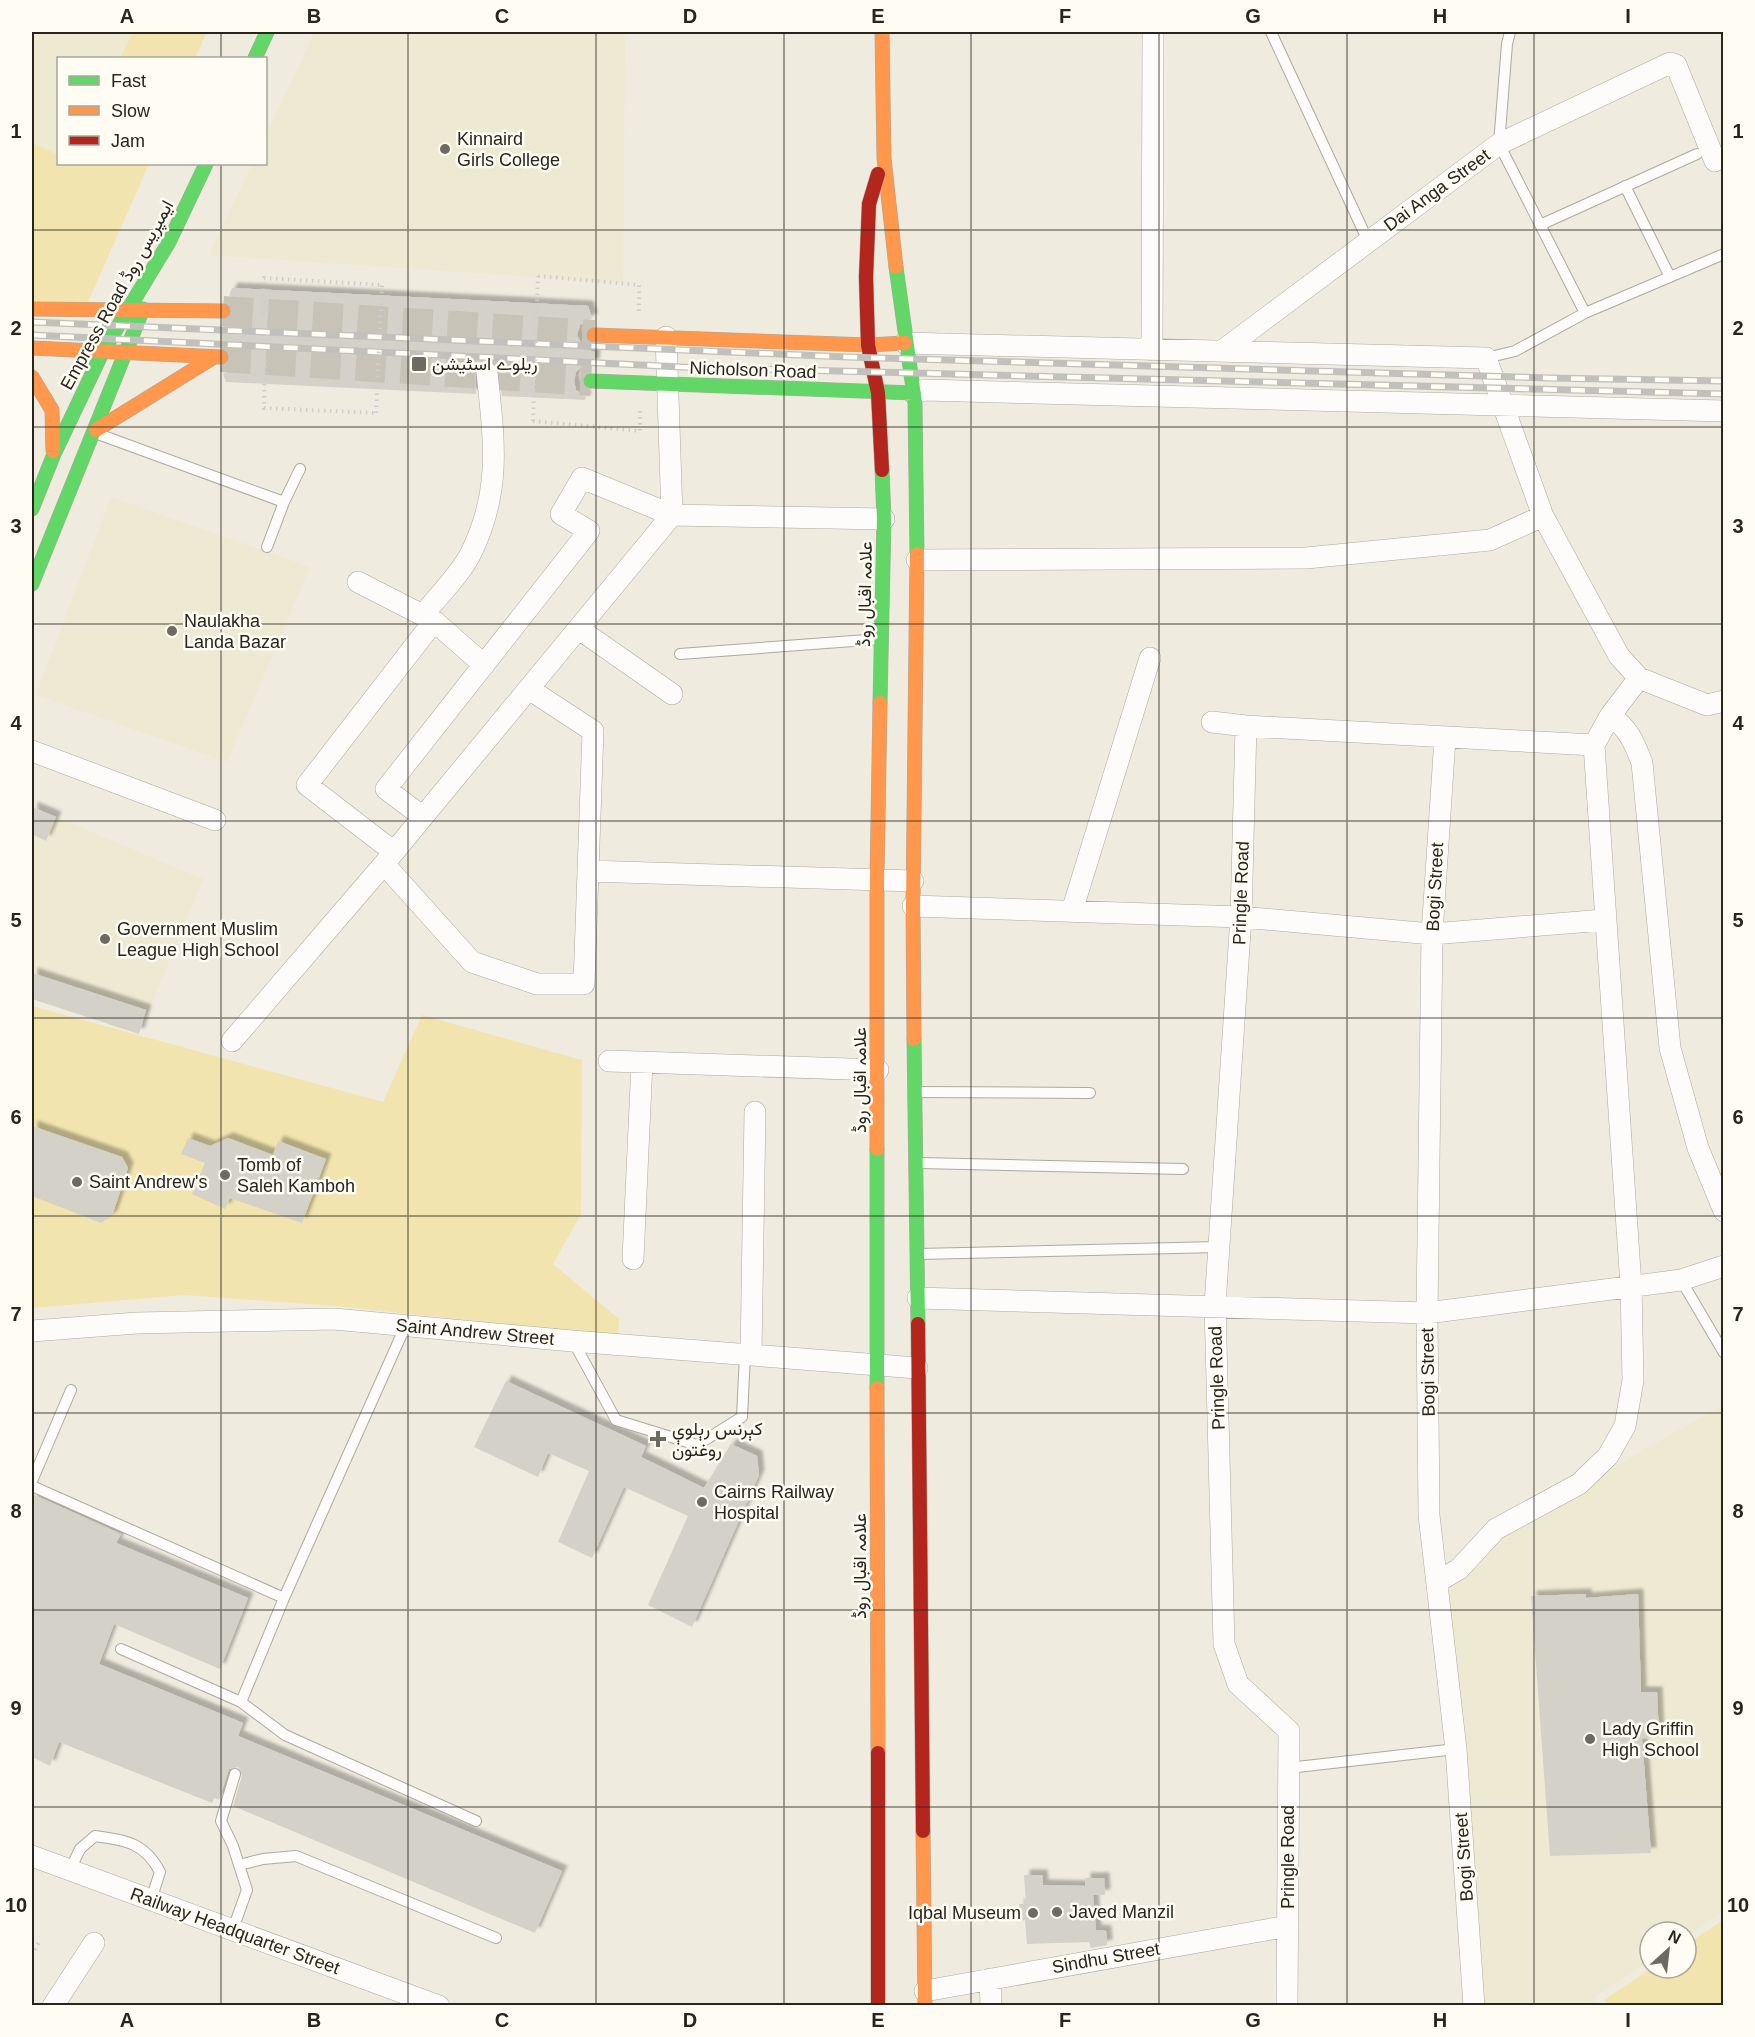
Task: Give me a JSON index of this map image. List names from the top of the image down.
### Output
{
  "streets": {
    "main road": ["Empress Road ایمپریس روڈ", "Nicholson Road", "علامہ اقبال روڈ"],
    "street": [
      "Dai Anga Street",
      "Bogi Street",
      "Pringle Road",
      "Saint Andrew Street",
      "Railway Headquarter Street",
      "Sindhu Street"
    ]
  },
  "crossings": [
    ["Nicholson Road", "علامہ اقبال روڈ"],
    ["علامہ اقبال روڈ", "Saint Andrew Street"],
    ["علامہ اقبال روڈ", "Sindhu Street"],
    ["Pringle Road", "Sindhu Street"]
  ],
  "places": {
    "other": [
      "Kinnaird Girls College",
      "Naulakha Landa Bazar",
      "Government Muslim League High School",
      "Tomb of Saleh Kamboh",
      "Saint Andrew's",
      "Cairns Railway Hospital",
      "Lady Griffin High School",
      "Javed Manzil",
      "Iqbal Museum"
    ],
    "transit": ["ریلوے اسٹیشن"],
    "health": ["کېرنس رېلوې روغتون"]
  },
  "legend": ["Fast", "Slow", "Jam"],
  "north": "top right",
  "grid": {
    "columns": [
      "A",
      "B",
      "C",
      "D",
      "E",
      "F",
      "G",
      "H",
      "I"
    ],
    "rows": [
      "1",
      "2",
      "3",
      "4",
      "5",
      "6",
      "7",
      "8",
      "9",
      "10"
    ]
  }
}
